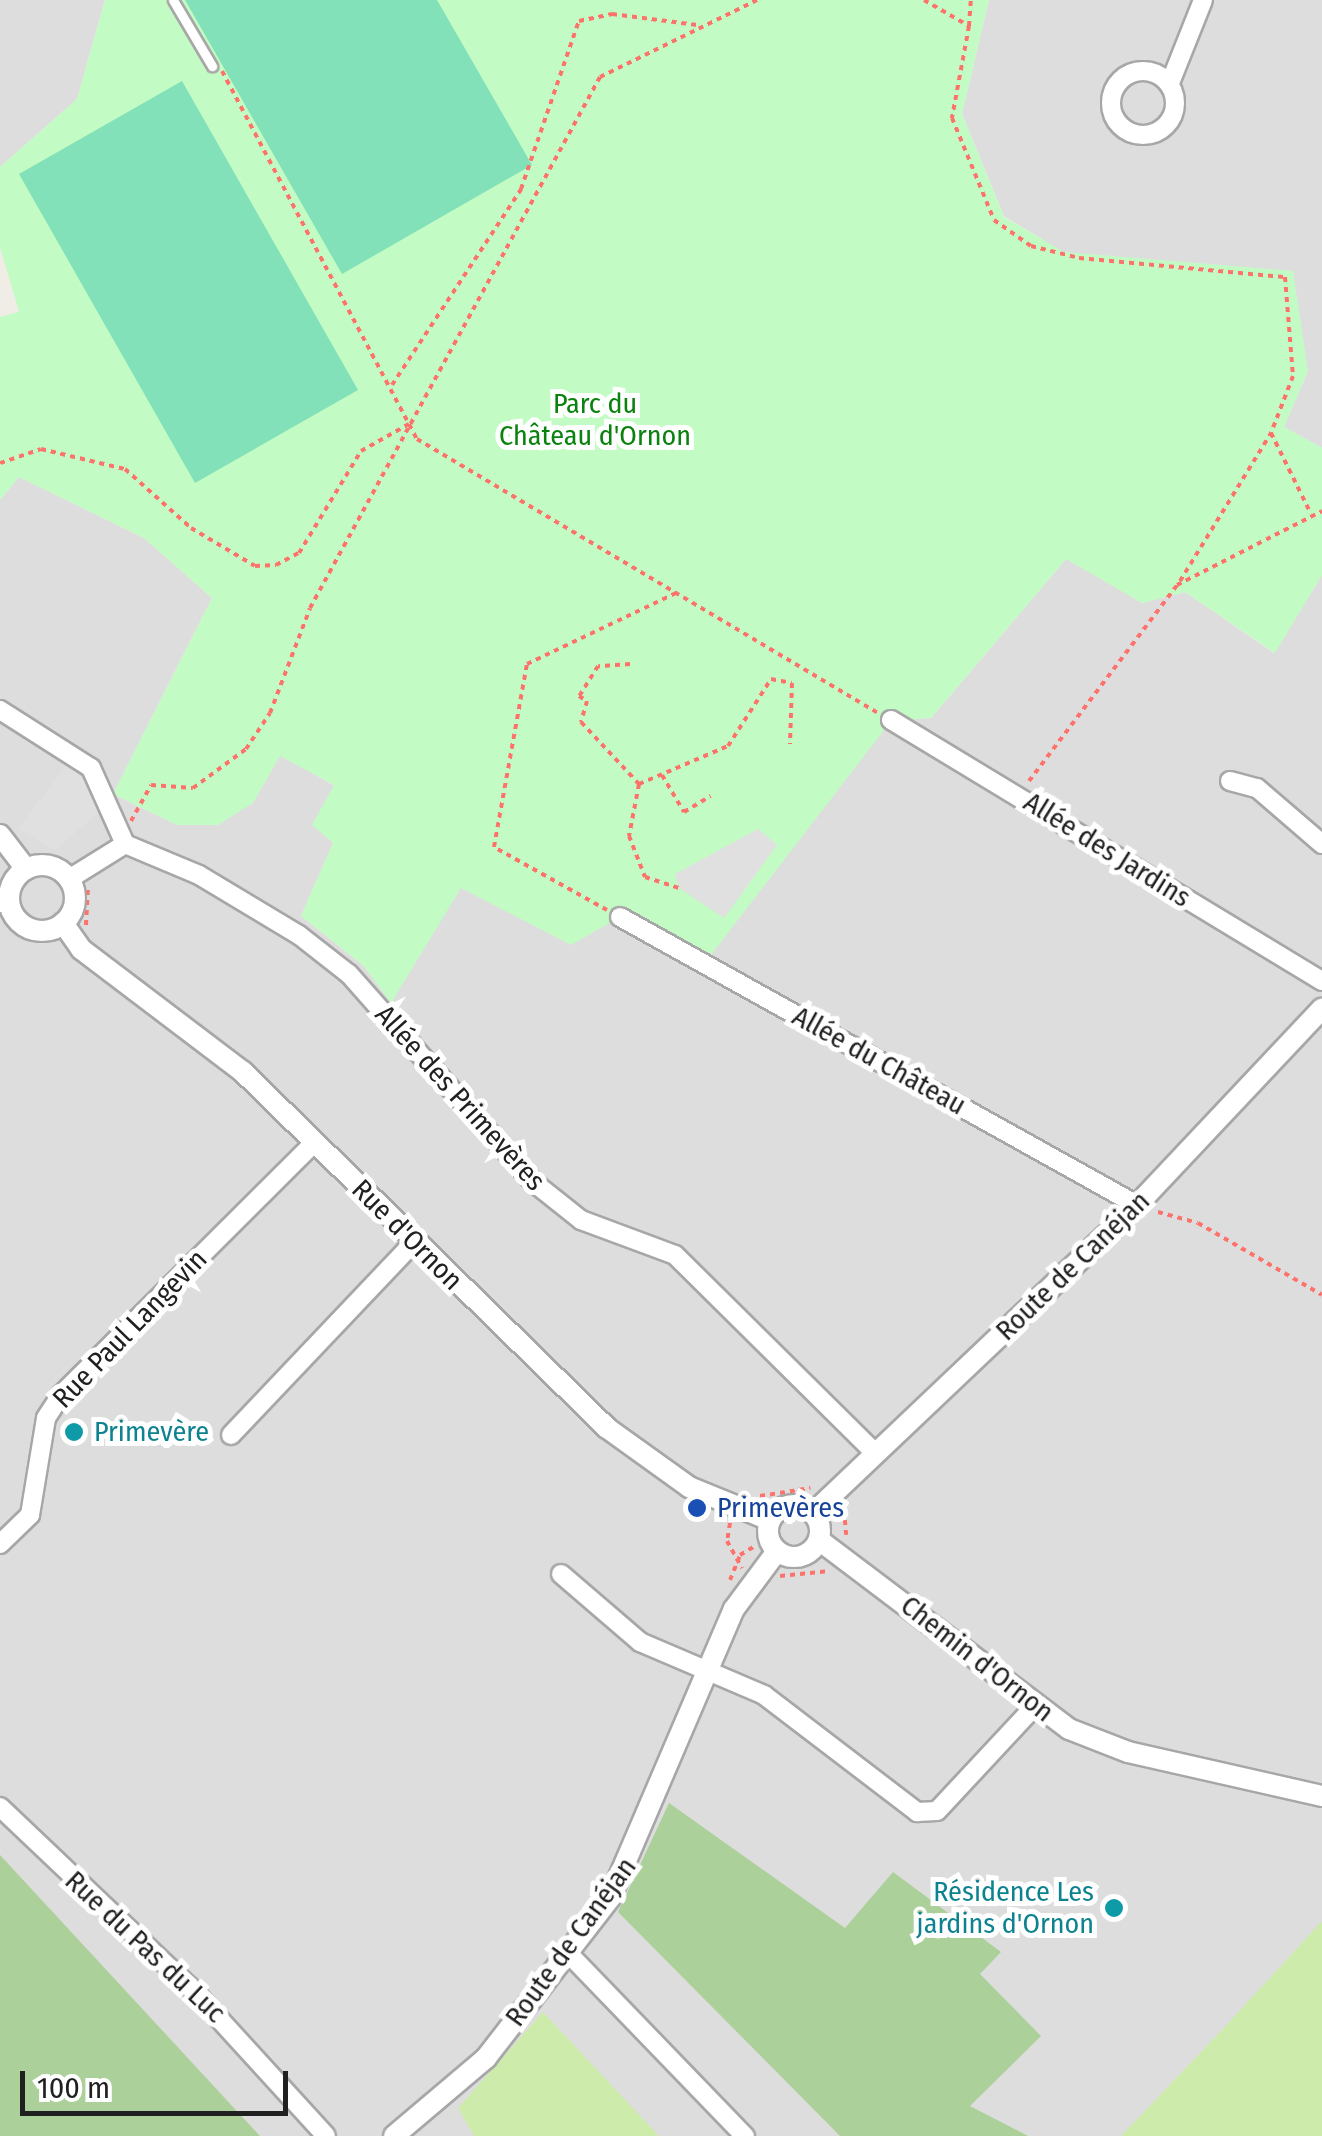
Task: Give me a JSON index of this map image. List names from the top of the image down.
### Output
{
  "streets": {
    "street": [
      "Allée des Jardins",
      "Allée du Château",
      "Allée des Primevères",
      "Rue d'Ornon",
      "Route de Canéjan",
      "Rue Paul Langevin",
      "Chemin d'Ornon",
      "Rue du Pas du Luc"
    ]
  },
  "crossings": [
    ["Allée du Château", "Route de Canéjan"],
    ["Allée des Primevères", "Route de Canéjan"],
    ["Rue d'Ornon", "Route de Canéjan"],
    ["Rue d'Ornon", "Rue Paul Langevin"]
  ],
  "parks": ["Parc du Château d'Ornon"],
  "places": ["Primevère", "Primevères", "Résidence Les jardins d'Ornon"],
  "scale_bar": "100 m"
}
